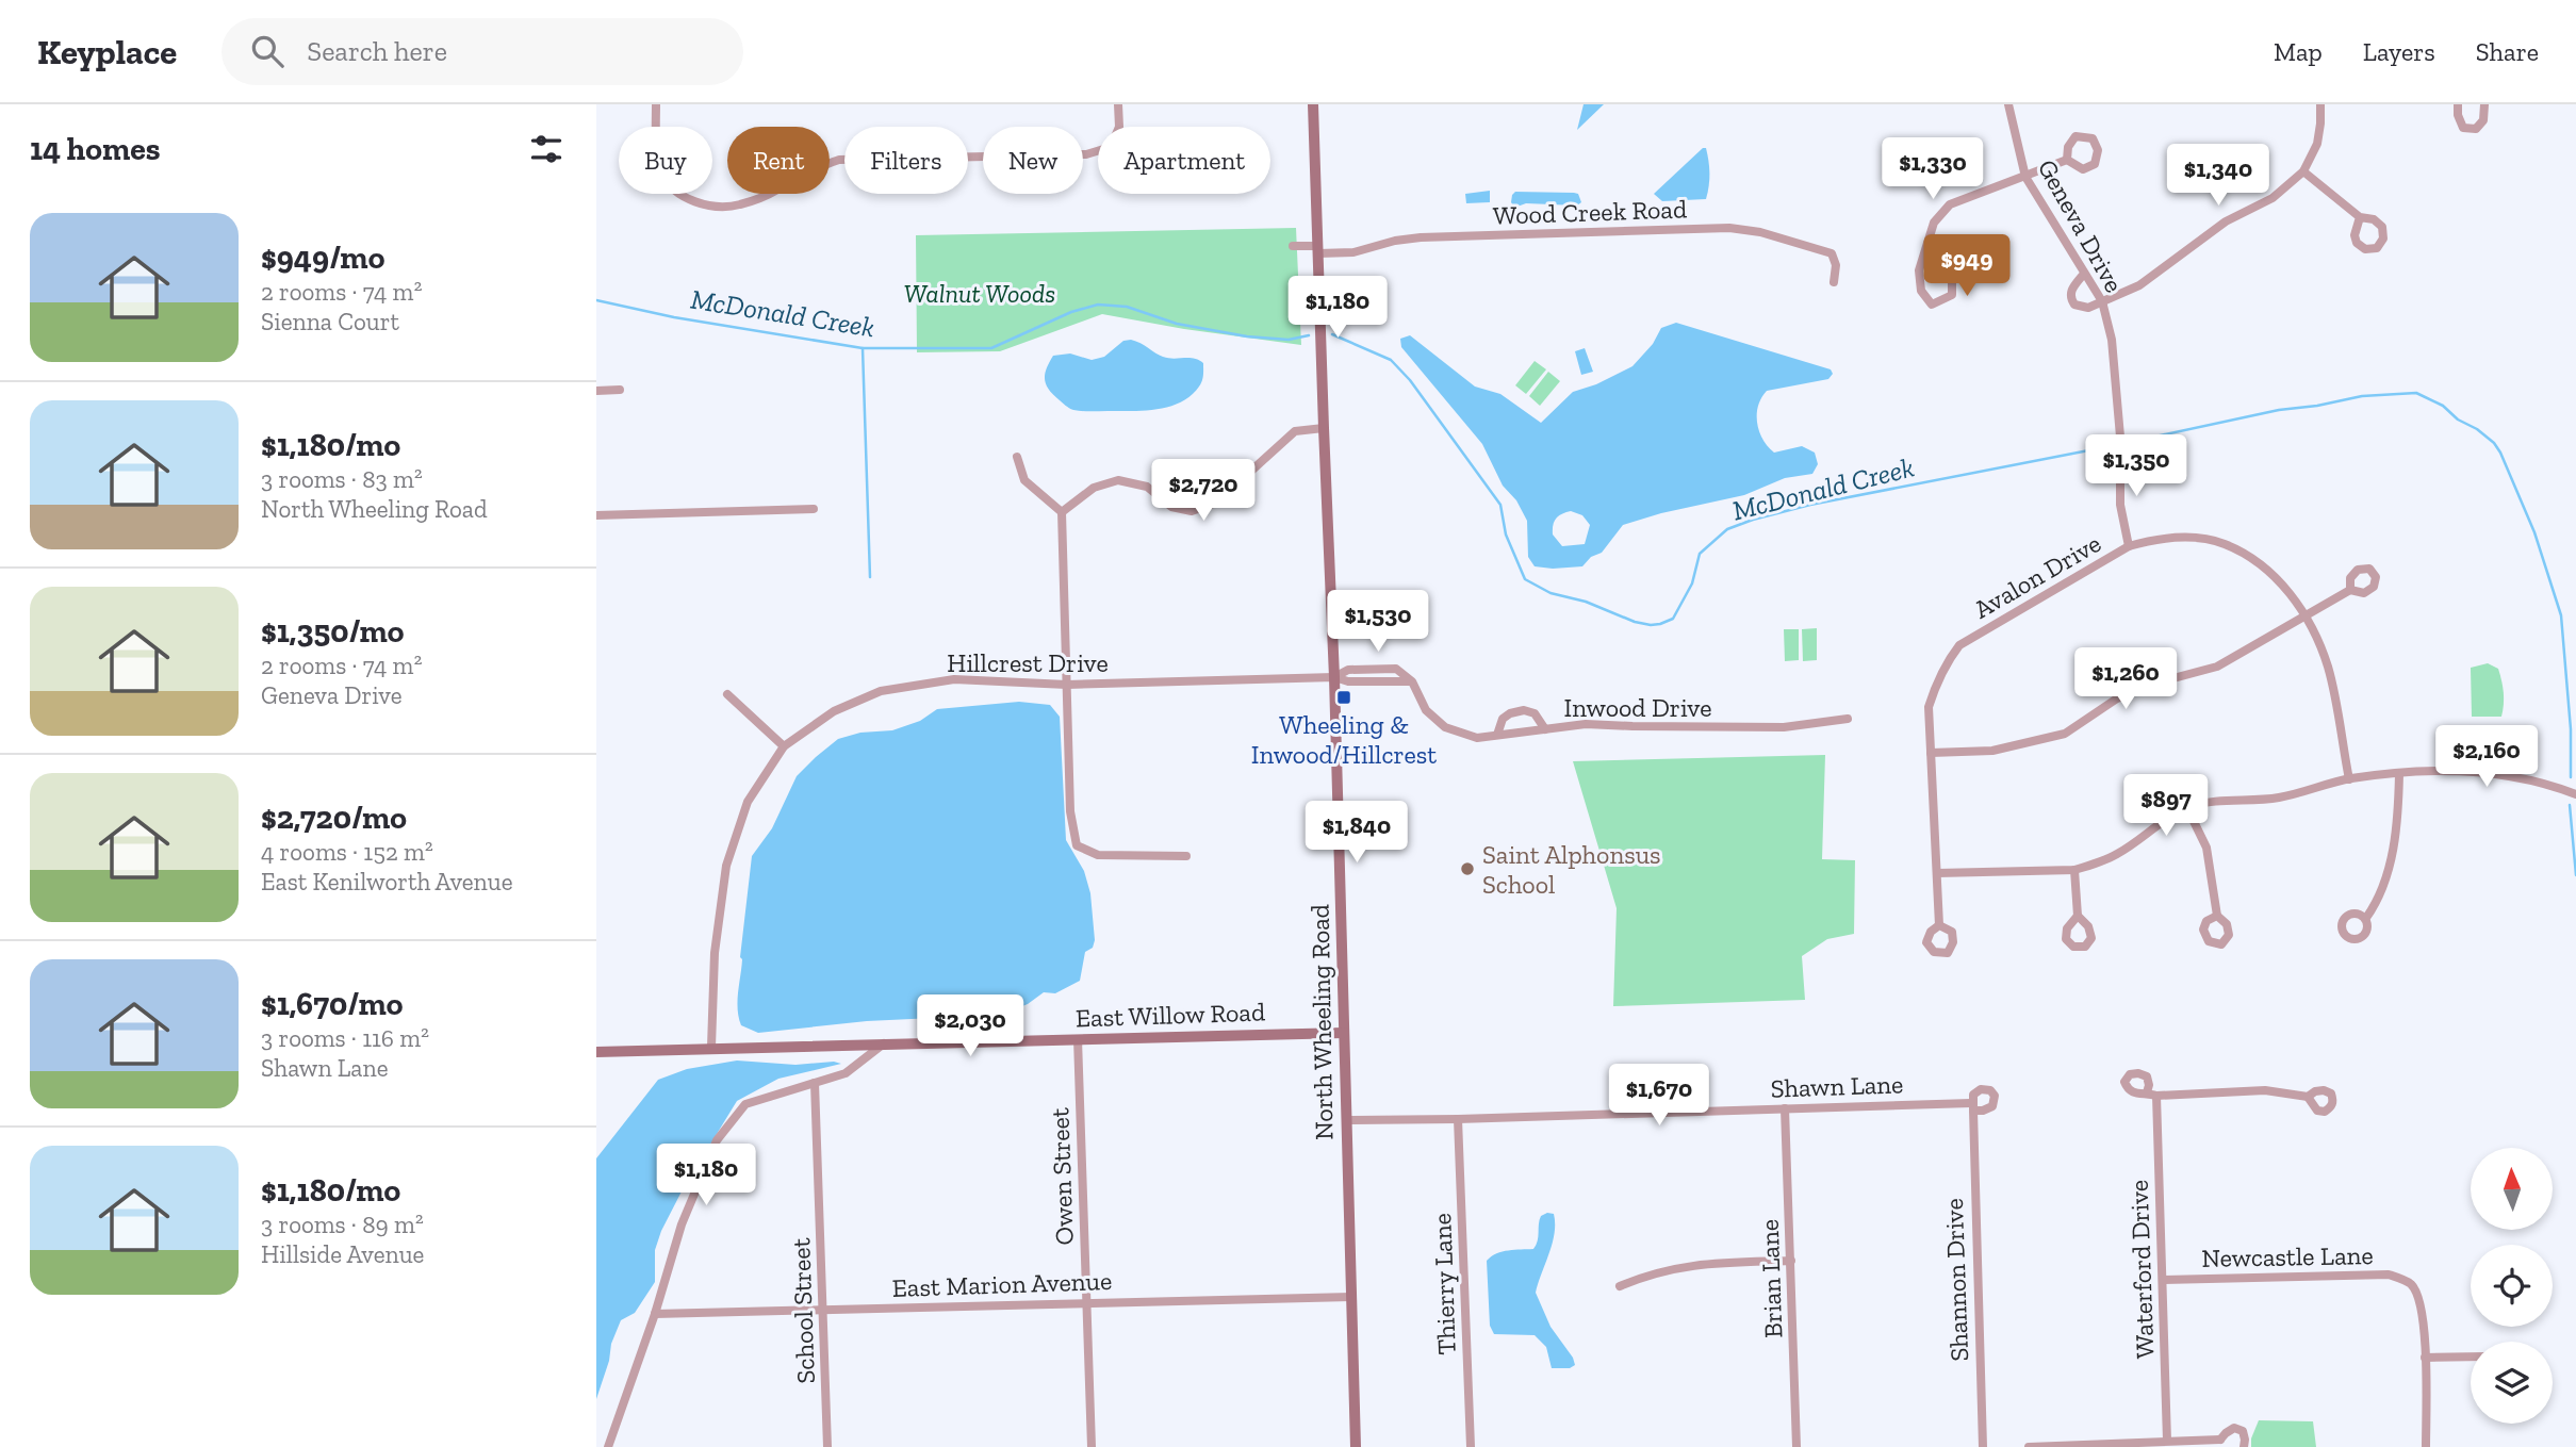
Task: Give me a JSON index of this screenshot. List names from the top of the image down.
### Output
{
  "streets": {
    "main road": ["East Willow Road", "North Wheeling Road"],
    "street": [
      "Wood Creek Road",
      "Geneva Drive",
      "Avalon Drive",
      "Hillcrest Drive",
      "Inwood Drive",
      "Shawn Lane",
      "Owen Street",
      "Newcastle Lane",
      "Waterford Drive",
      "Brian Lane",
      "Shannon Drive",
      "East Marion Avenue",
      "Thierry Lane",
      "School Street"
    ]
  },
  "crossings": [
    ["Wood Creek Road", "North Wheeling Road"],
    ["Geneva Drive", "Avalon Drive"],
    ["Hillcrest Drive", "Inwood Drive"],
    ["Hillcrest Drive", "East Willow Road"],
    ["Hillcrest Drive", "North Wheeling Road"],
    ["Inwood Drive", "North Wheeling Road"],
    ["East Willow Road", "North Wheeling Road"],
    ["East Willow Road", "Owen Street"],
    ["North Wheeling Road", "Shawn Lane"],
    ["North Wheeling Road", "East Marion Avenue"],
    ["Shawn Lane", "Brian Lane"],
    ["Shawn Lane", "Shannon Drive"],
    ["Shawn Lane", "Thierry Lane"],
    ["Owen Street", "East Marion Avenue"],
    ["Newcastle Lane", "Waterford Drive"],
    ["East Marion Avenue", "School Street"]
  ],
  "water": ["McDonald Creek"],
  "parks": ["Walnut Woods"],
  "places": {
    "transit": ["Wheeling & Inwood/Hillcrest"],
    "other": ["Saint Alphonsus School"]
  },
  "north": "top",
  "page": {
    "header": "Keyplace",
    "search": "Search here",
    "nav": ["Map", "Layers", "Share"],
    "heading": "14 homes",
    "chip": [
      "Buy",
      "Rent",
      "Filters",
      "New",
      "Apartment"
    ],
    "price": [
      "$1,330",
      "$1,340",
      "$949",
      "$1,180",
      "$1,350",
      "$2,720",
      "$1,530",
      "$1,260",
      "$2,160",
      "$897",
      "$1,840",
      "$2,030",
      "$1,670",
      "$1,180"
    ],
    "list": [
      {
        "name": "$949/mo",
        "note": "2 rooms · 74 m² · Sienna Court"
      },
      {
        "name": "$1,180/mo",
        "note": "3 rooms · 83 m² · North Wheeling Road"
      },
      {
        "name": "$1,350/mo",
        "note": "2 rooms · 74 m² · Geneva Drive"
      },
      {
        "name": "$2,720/mo",
        "note": "4 rooms · 152 m² · East Kenilworth Avenue"
      },
      {
        "name": "$1,670/mo",
        "note": "3 rooms · 116 m² · Shawn Lane"
      },
      {
        "name": "$1,180/mo",
        "note": "3 rooms · 89 m² · Hillside Avenue"
      }
    ]
  }
}
